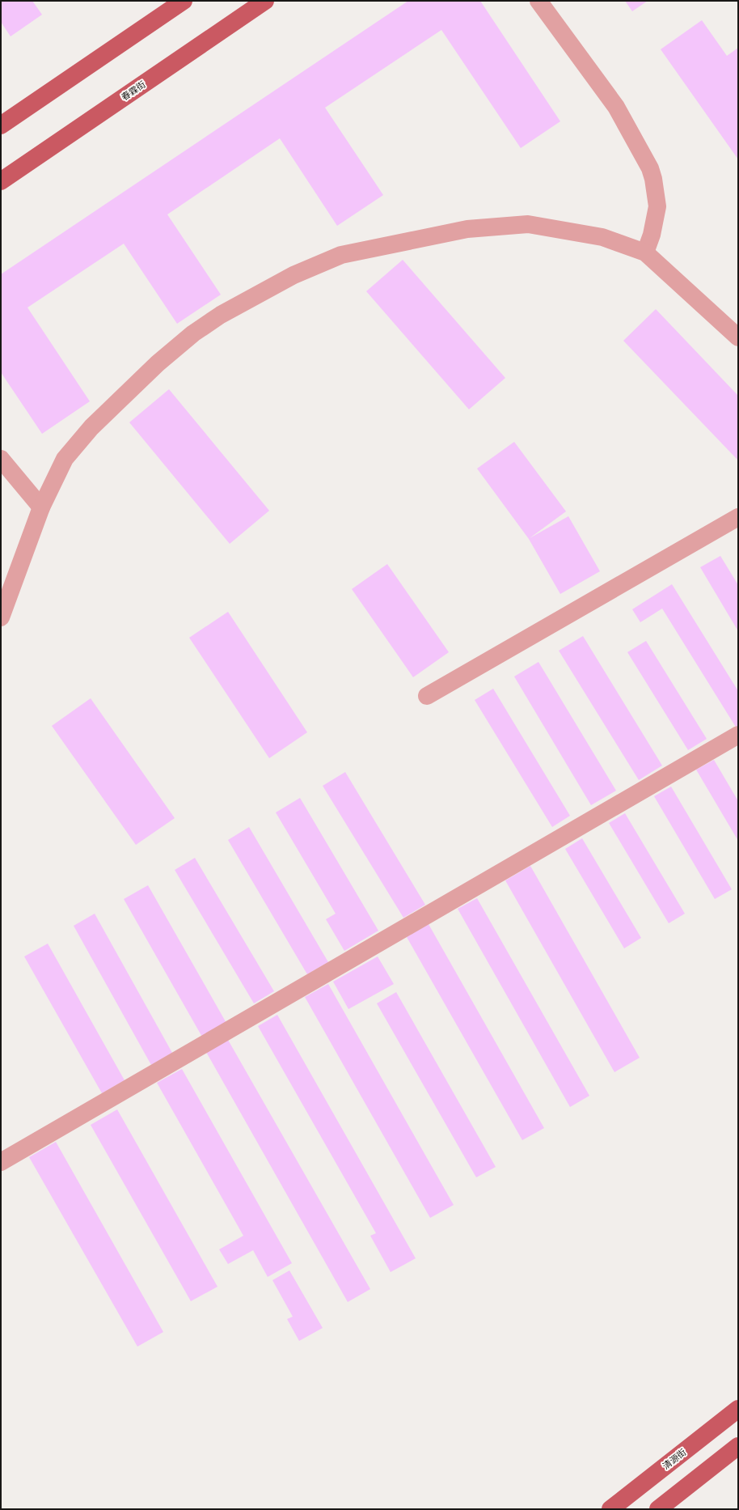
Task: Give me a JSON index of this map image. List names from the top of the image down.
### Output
{
  "streets": {
    "main road": ["春霖街", "清源街"]
  }
}
